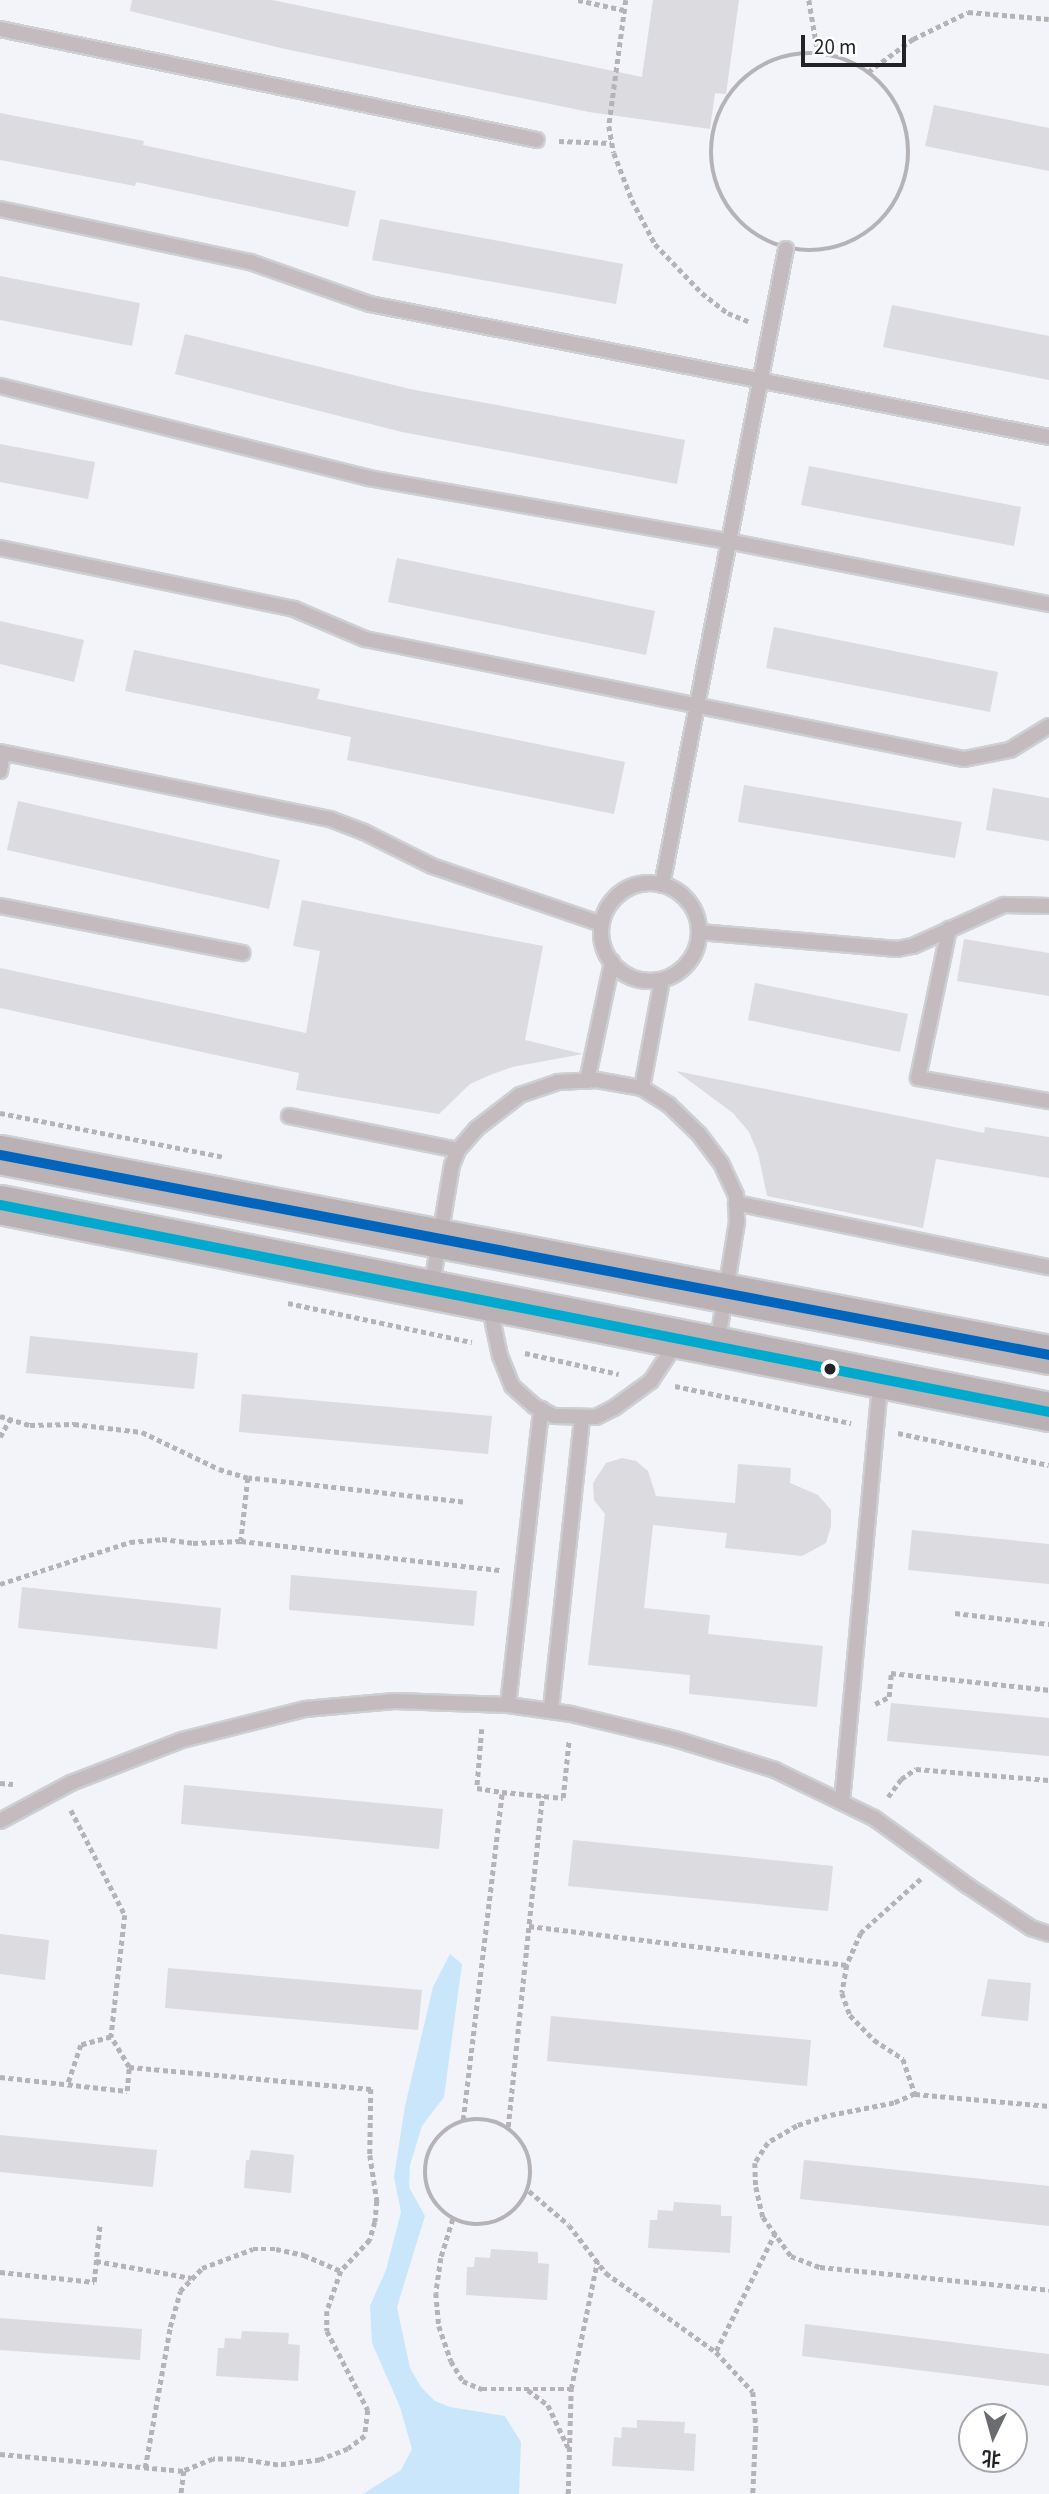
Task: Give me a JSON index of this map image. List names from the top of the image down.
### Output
{
  "scale_bar": "20 m",
  "north": "bottom"
}
